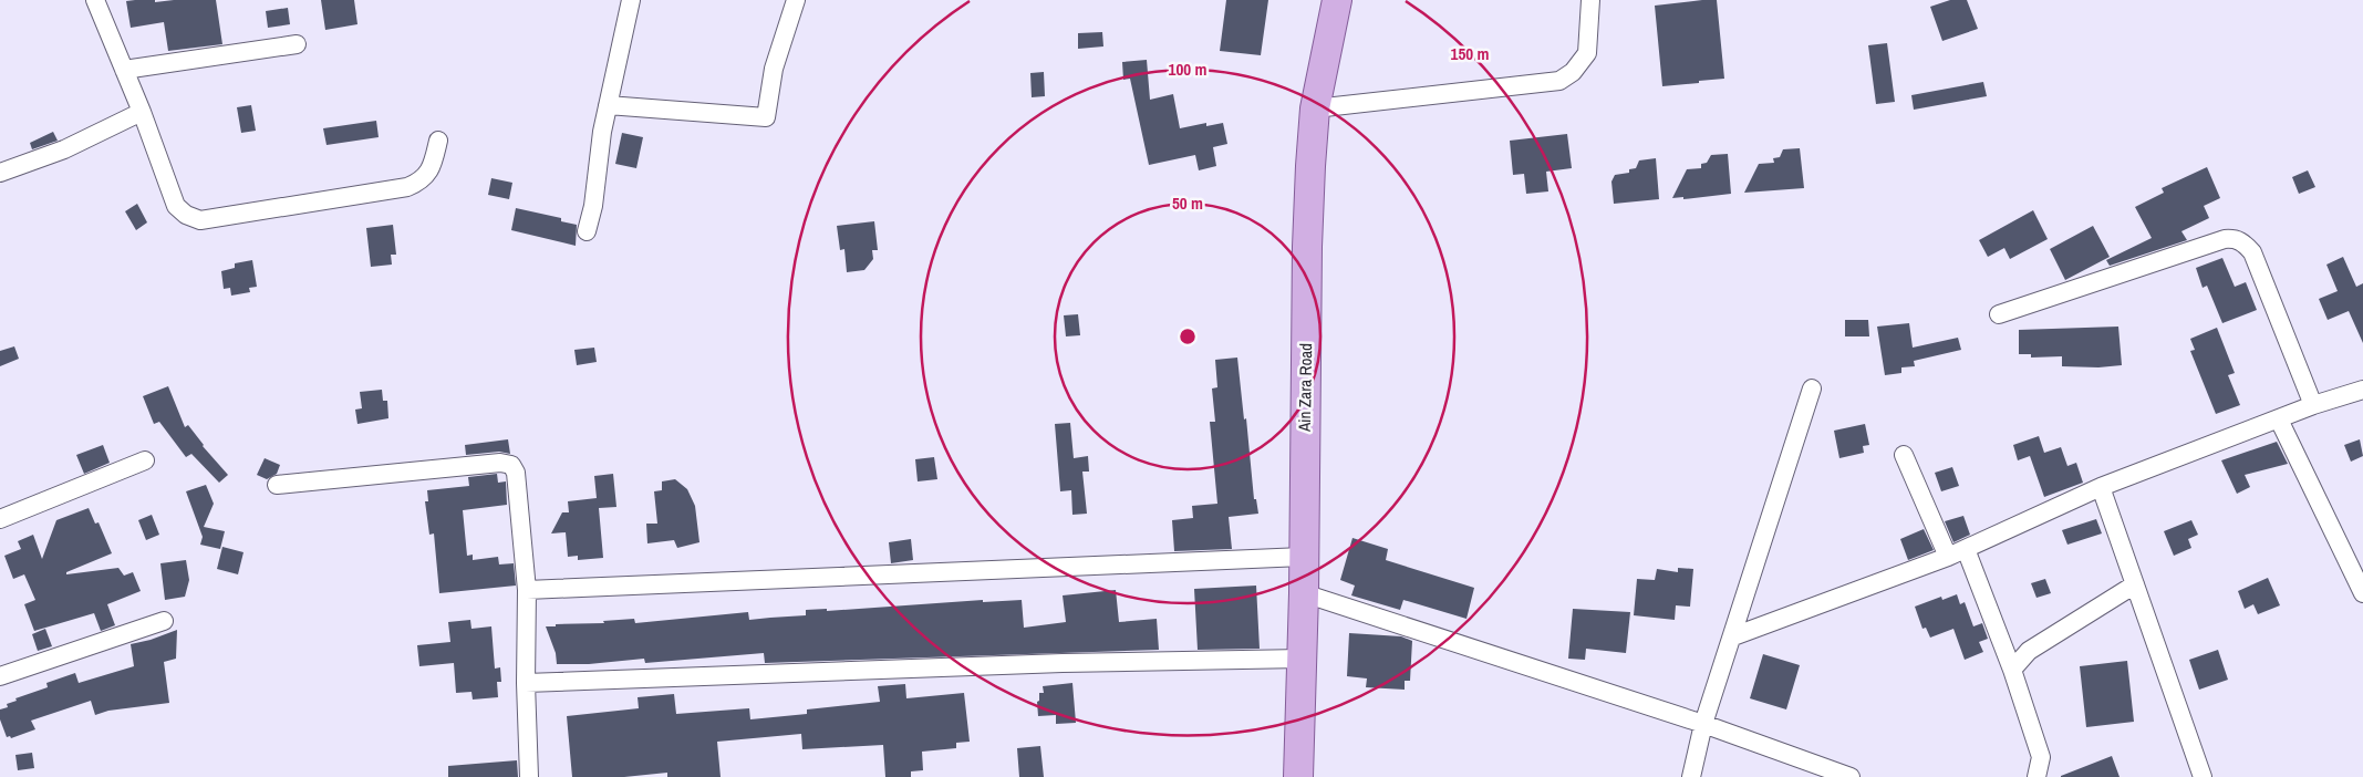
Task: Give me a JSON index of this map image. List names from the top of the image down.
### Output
{
  "streets": {
    "main road": ["Ain Zara Road"]
  },
  "rings": ["150 m", "100 m", "50 m"]
}
